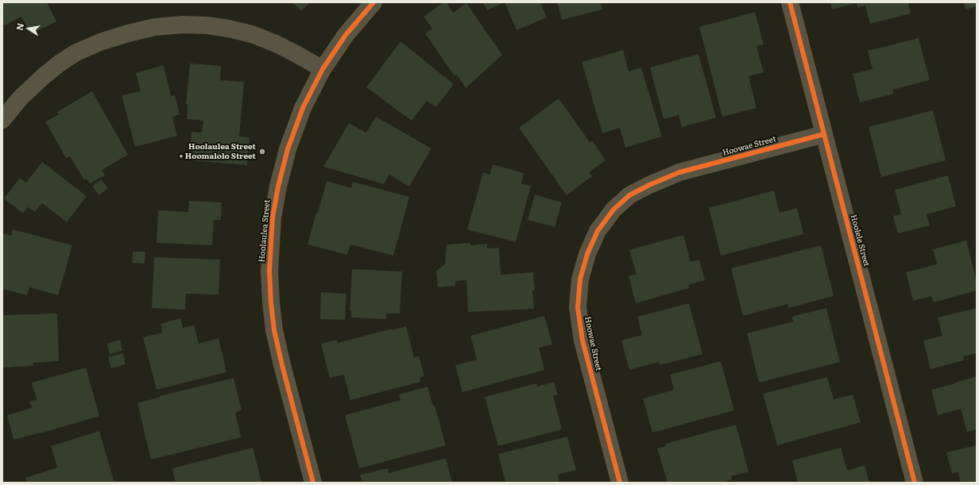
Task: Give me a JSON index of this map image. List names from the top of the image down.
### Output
{
  "streets": {
    "street": ["Hoowae Street", "Hoolaulea Street", "Hoolele Street"]
  },
  "crossings": [
    ["Hoowae Street", "Hoolele Street"]
  ],
  "places": ["Hoolaulea Street + Hoomalolo Street"],
  "north": "left"
}
